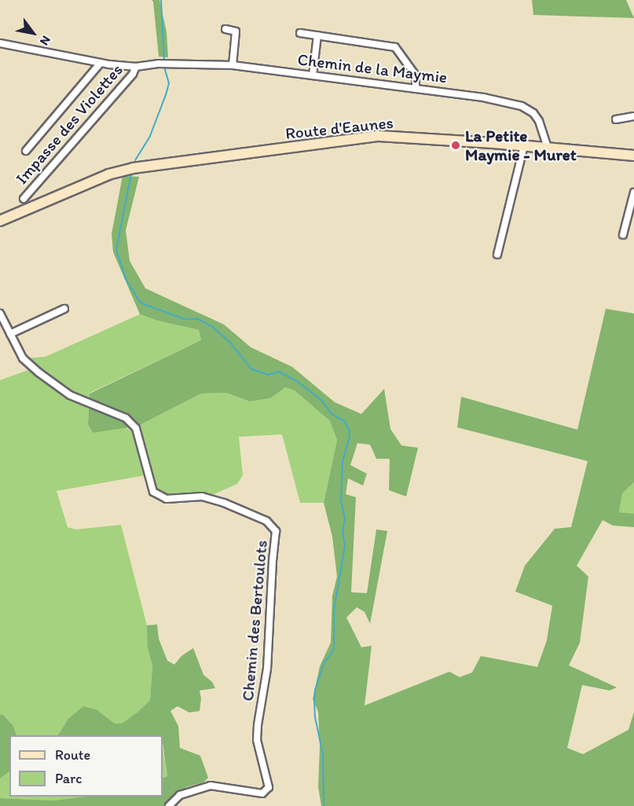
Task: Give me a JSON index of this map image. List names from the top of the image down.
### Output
{
  "streets": {
    "main road": ["Route d'Eaunes"],
    "street": ["Chemin de la Maymie", "Impasse des Violettes", "Chemin des Bertoulots"]
  },
  "crossings": [
    ["Chemin de la Maymie", "Impasse des Violettes"],
    ["Chemin de la Maymie", "Route d'Eaunes"]
  ],
  "places": ["La Petite Maymie - Muret"],
  "legend": ["Route", "Parc"],
  "north": "bottom right"
}
